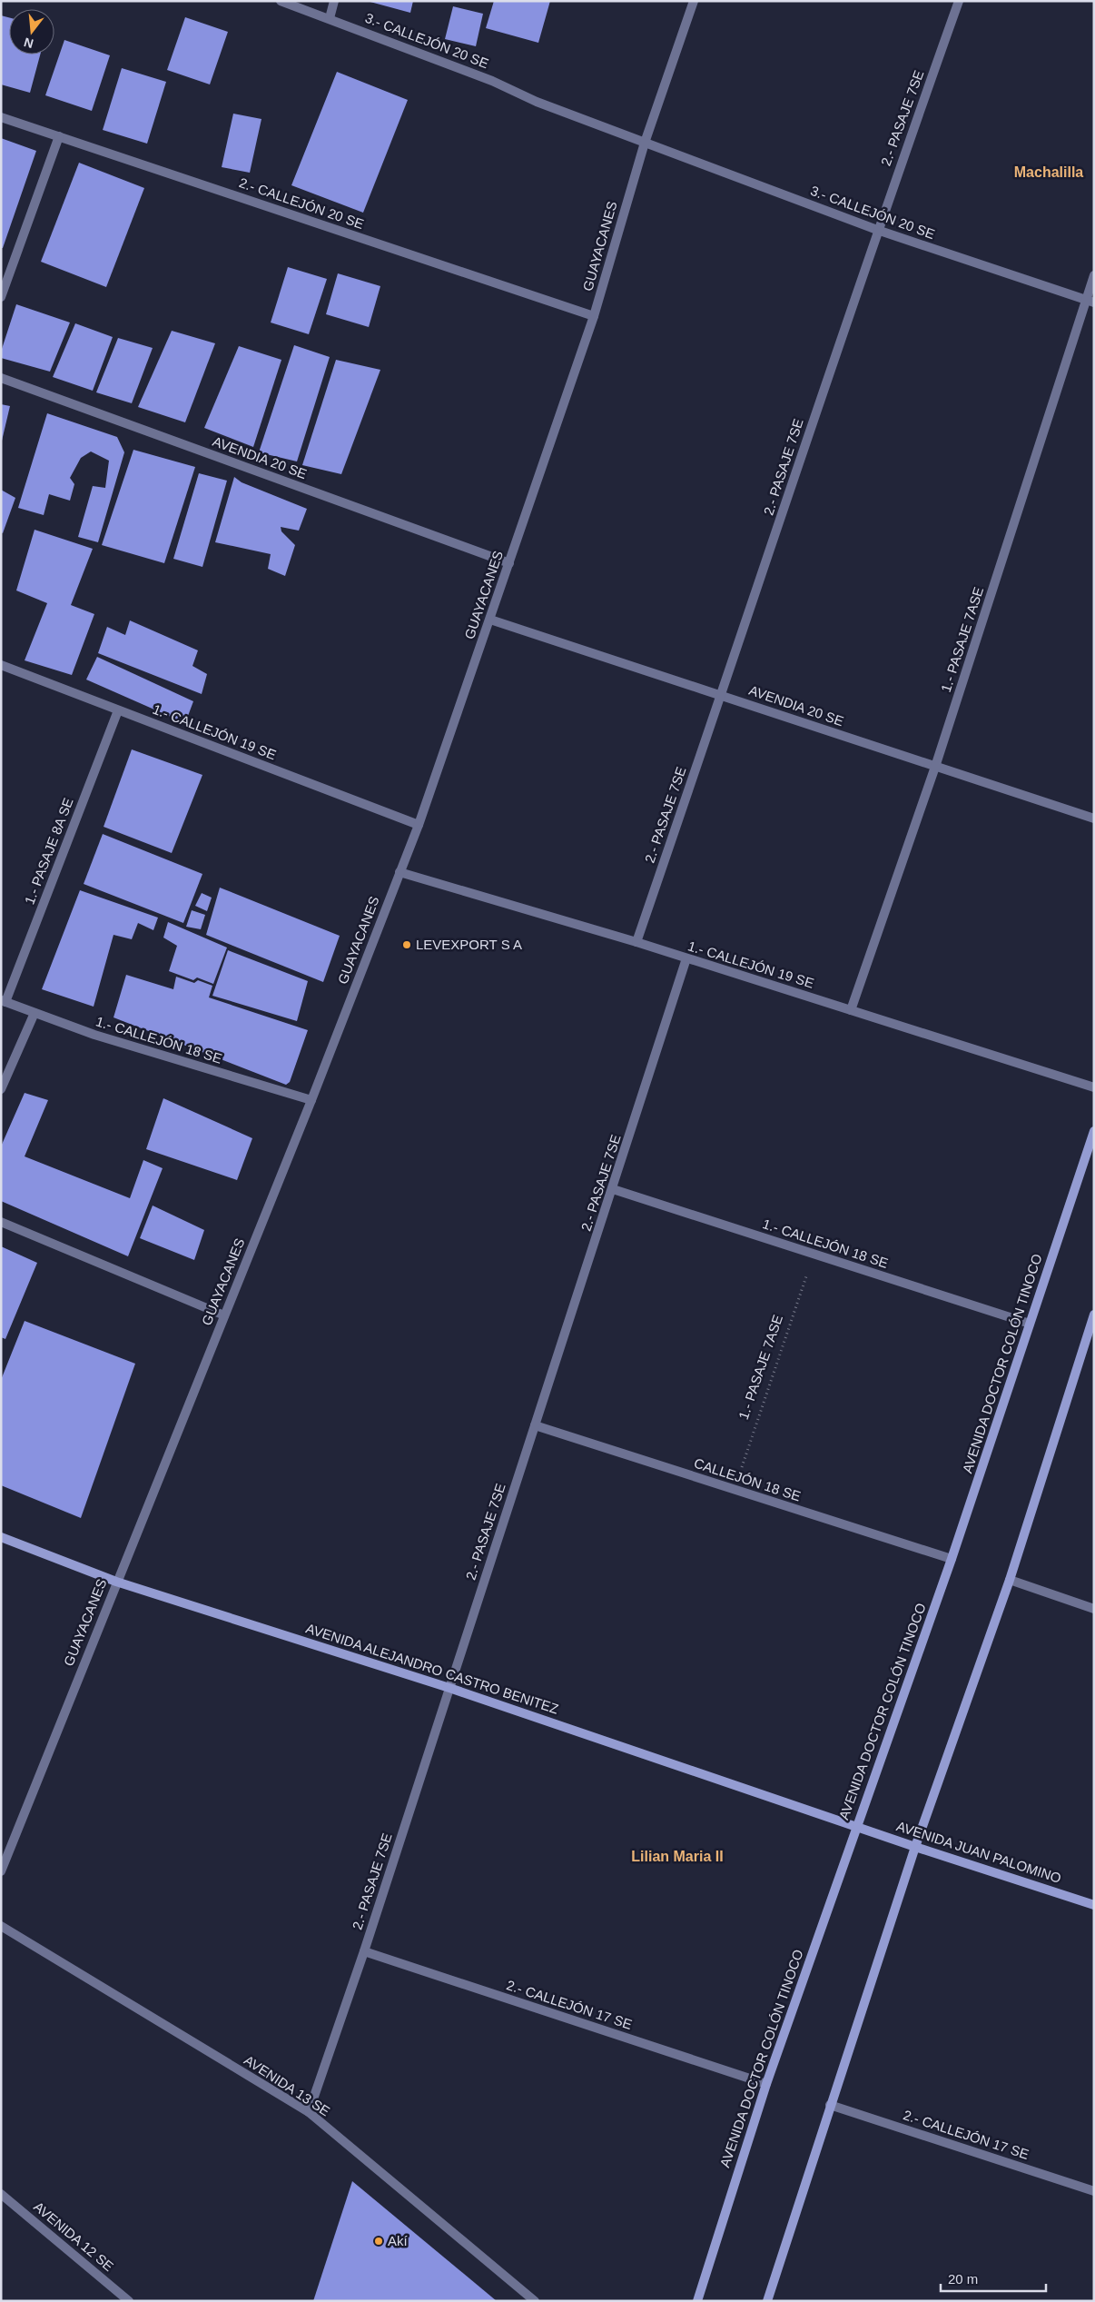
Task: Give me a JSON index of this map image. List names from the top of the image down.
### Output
{
  "streets": {
    "main road": ["AVENIDA DOCTOR COLÓN TINOCO", "AVENIDA ALEJANDRO CASTRO BENITEZ", "AVENIDA JUAN PALOMINO"],
    "street": [
      "3.- CALLEJÓN 20 SE",
      "2.- PASAJE 7SE",
      "2.- CALLEJÓN 20 SE",
      "GUAYACANES",
      "AVENDIA 20 SE",
      "1.- PASAJE 7ASE",
      "1.- CALLEJÓN 19 SE",
      "1.- PASAJE 8A SE",
      "1.- CALLEJÓN 18 SE",
      "CALLEJÓN 18 SE",
      "2.- CALLEJÓN 17 SE",
      "AVENIDA 13 SE",
      "AVENIDA 12 SE"
    ]
  },
  "crossings": [
    ["3.- CALLEJÓN 20 SE", "2.- PASAJE 7SE"],
    ["3.- CALLEJÓN 20 SE", "GUAYACANES"],
    ["3.- CALLEJÓN 20 SE", "1.- PASAJE 7ASE"],
    ["2.- PASAJE 7SE", "AVENDIA 20 SE"],
    ["2.- PASAJE 7SE", "1.- CALLEJÓN 19 SE"],
    ["2.- PASAJE 7SE", "1.- CALLEJÓN 18 SE"],
    ["2.- PASAJE 7SE", "CALLEJÓN 18 SE"],
    ["2.- PASAJE 7SE", "AVENIDA ALEJANDRO CASTRO BENITEZ"],
    ["2.- PASAJE 7SE", "2.- CALLEJÓN 17 SE"],
    ["2.- PASAJE 7SE", "AVENIDA 13 SE"],
    ["2.- CALLEJÓN 20 SE", "GUAYACANES"],
    ["GUAYACANES", "AVENDIA 20 SE"],
    ["GUAYACANES", "1.- CALLEJÓN 19 SE"],
    ["GUAYACANES", "1.- CALLEJÓN 18 SE"],
    ["GUAYACANES", "AVENIDA ALEJANDRO CASTRO BENITEZ"],
    ["AVENDIA 20 SE", "1.- PASAJE 7ASE"],
    ["1.- PASAJE 7ASE", "1.- CALLEJÓN 19 SE"],
    ["1.- PASAJE 7ASE", "1.- CALLEJÓN 18 SE"],
    ["1.- PASAJE 7ASE", "CALLEJÓN 18 SE"],
    ["1.- CALLEJÓN 19 SE", "1.- PASAJE 8A SE"],
    ["1.- PASAJE 8A SE", "1.- CALLEJÓN 18 SE"],
    ["1.- CALLEJÓN 18 SE", "AVENIDA DOCTOR COLÓN TINOCO"],
    ["AVENIDA DOCTOR COLÓN TINOCO", "CALLEJÓN 18 SE"],
    ["AVENIDA DOCTOR COLÓN TINOCO", "AVENIDA ALEJANDRO CASTRO BENITEZ"],
    ["AVENIDA DOCTOR COLÓN TINOCO", "AVENIDA JUAN PALOMINO"],
    ["AVENIDA DOCTOR COLÓN TINOCO", "2.- CALLEJÓN 17 SE"],
    ["AVENIDA ALEJANDRO CASTRO BENITEZ", "AVENIDA JUAN PALOMINO"]
  ],
  "districts": ["Machalilla", "Lilian Maria II"],
  "places": ["LEVEXPORT S A", "Akí"],
  "scale_bar": "20 m",
  "north": "bottom"
}
